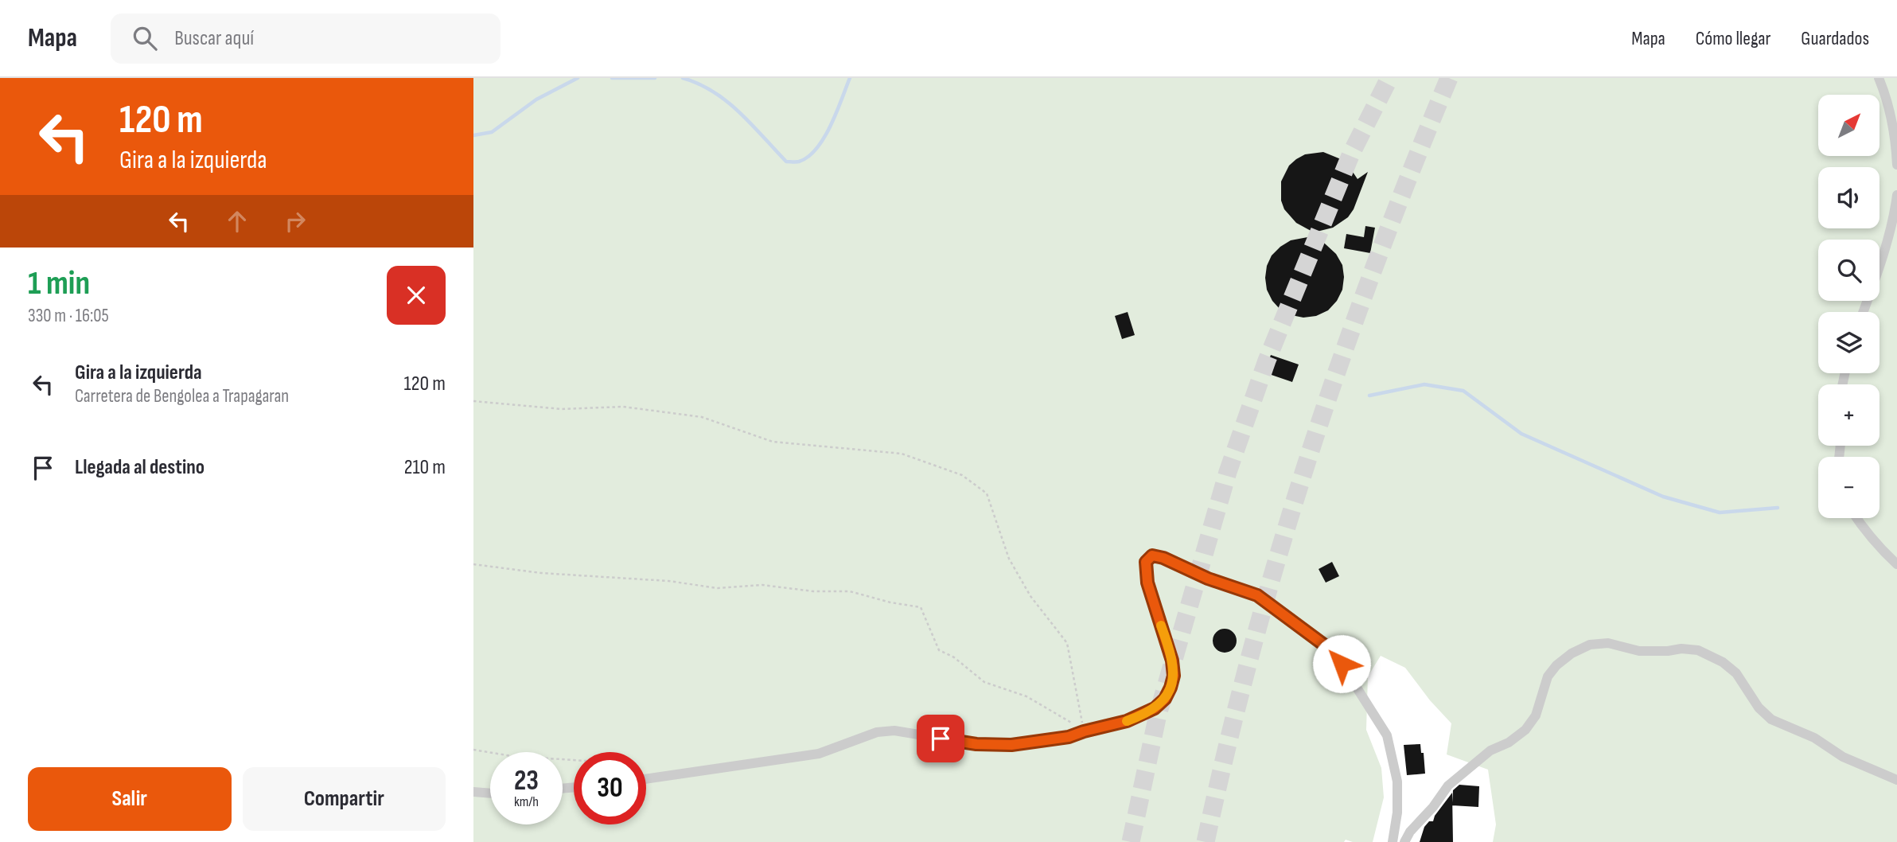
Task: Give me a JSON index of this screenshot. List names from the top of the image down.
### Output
{
  "north": "top right",
  "page": {
    "header": "Mapa",
    "search": "Buscar aquí",
    "nav": ["Mapa", "Cómo llegar", "Guardados"],
    "turn": ["120 m", "Gira a la izquierda"],
    "map_buttons": ["+", "−"],
    "heading": ["1 min", "330 m · 16:05"],
    "list": [
      {
        "name": "Gira a la izquierda",
        "note": "Carretera de Bengolea a Trapagaran",
        "value": "120 m"
      },
      {
        "name": "Llegada al destino",
        "value": "210 m"
      }
    ],
    "speed": "23 km/h",
    "limit": "30",
    "buttons": ["Salir", "Compartir"]
  }
}
